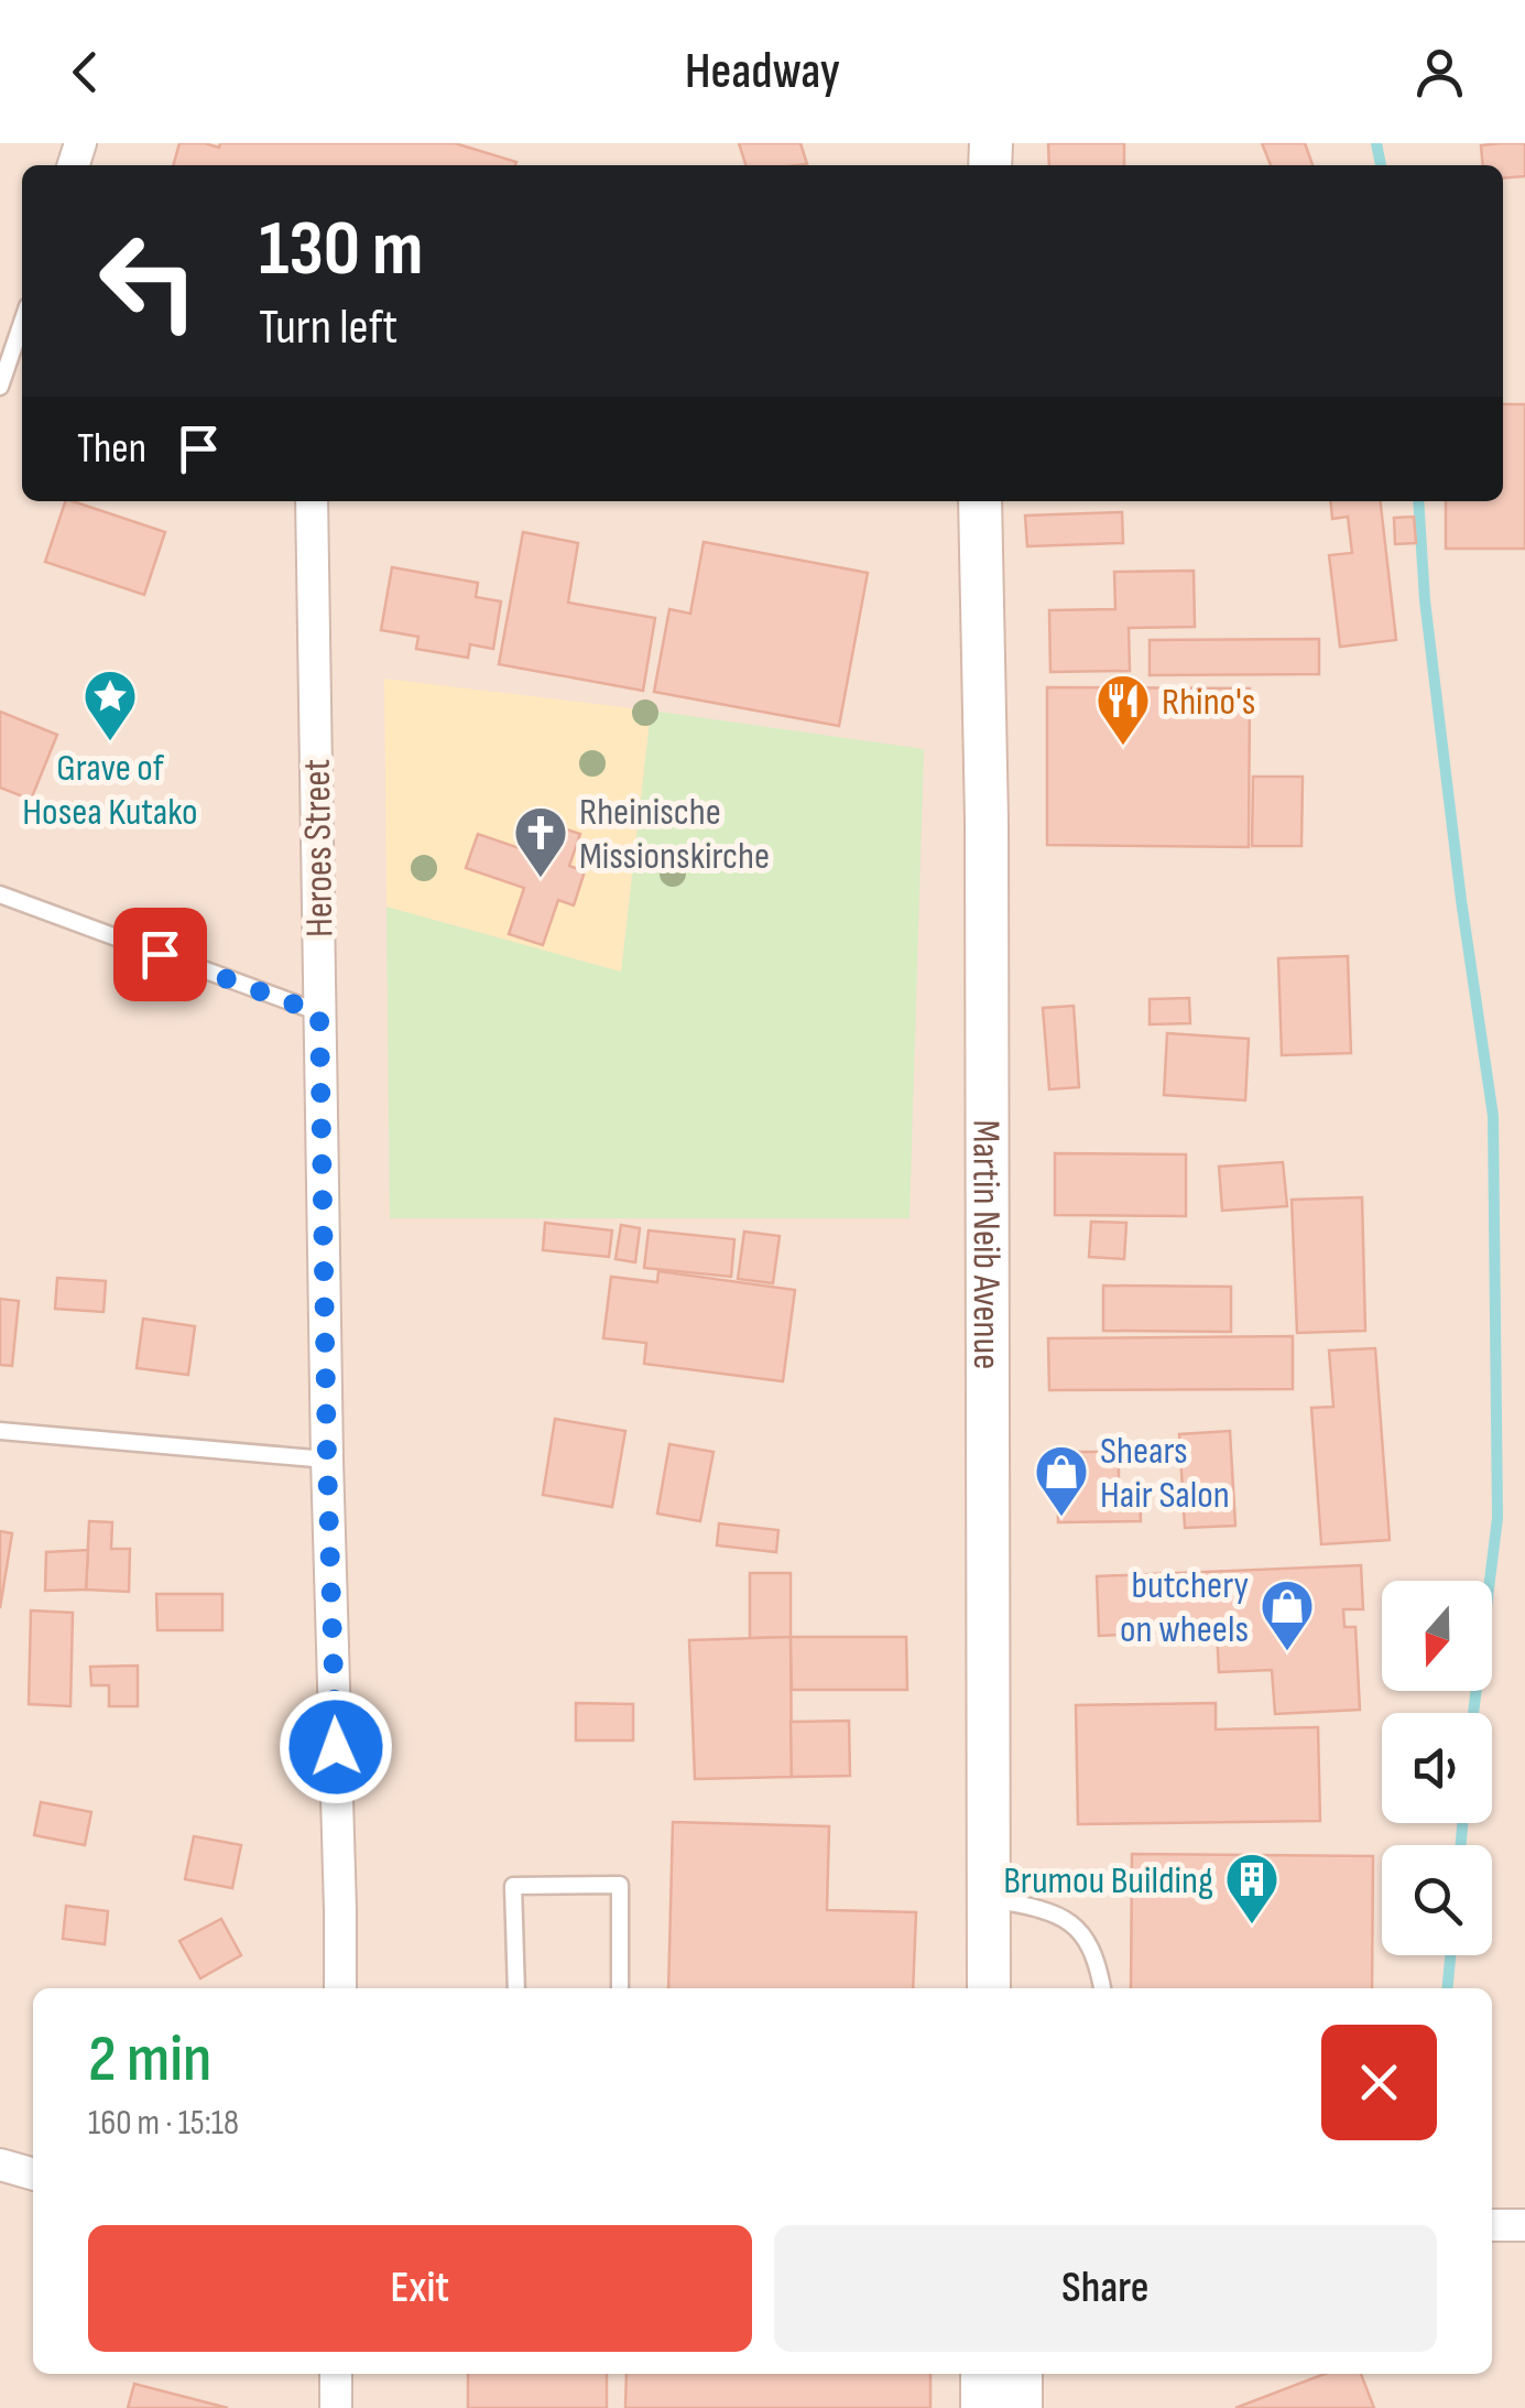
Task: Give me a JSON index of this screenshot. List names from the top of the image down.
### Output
{
  "streets": {
    "main road": ["Martin Neib Avenue"],
    "street": ["Heroes Street"]
  },
  "places": {
    "place": ["Grave of Hosea Kutako"],
    "restaurant": ["Rhino's"],
    "church": ["Rheinische Missionskirche"],
    "shop": ["Shears Hair Salon", "butchery on wheels"],
    "building": ["Brumou Building"]
  },
  "north": "bottom",
  "page": {
    "header": "Headway",
    "turn": ["130 m", "Turn left"],
    "then": "Then",
    "heading": ["2 min", "160 m · 15:18"],
    "buttons": ["Exit", "Share"]
  }
}
